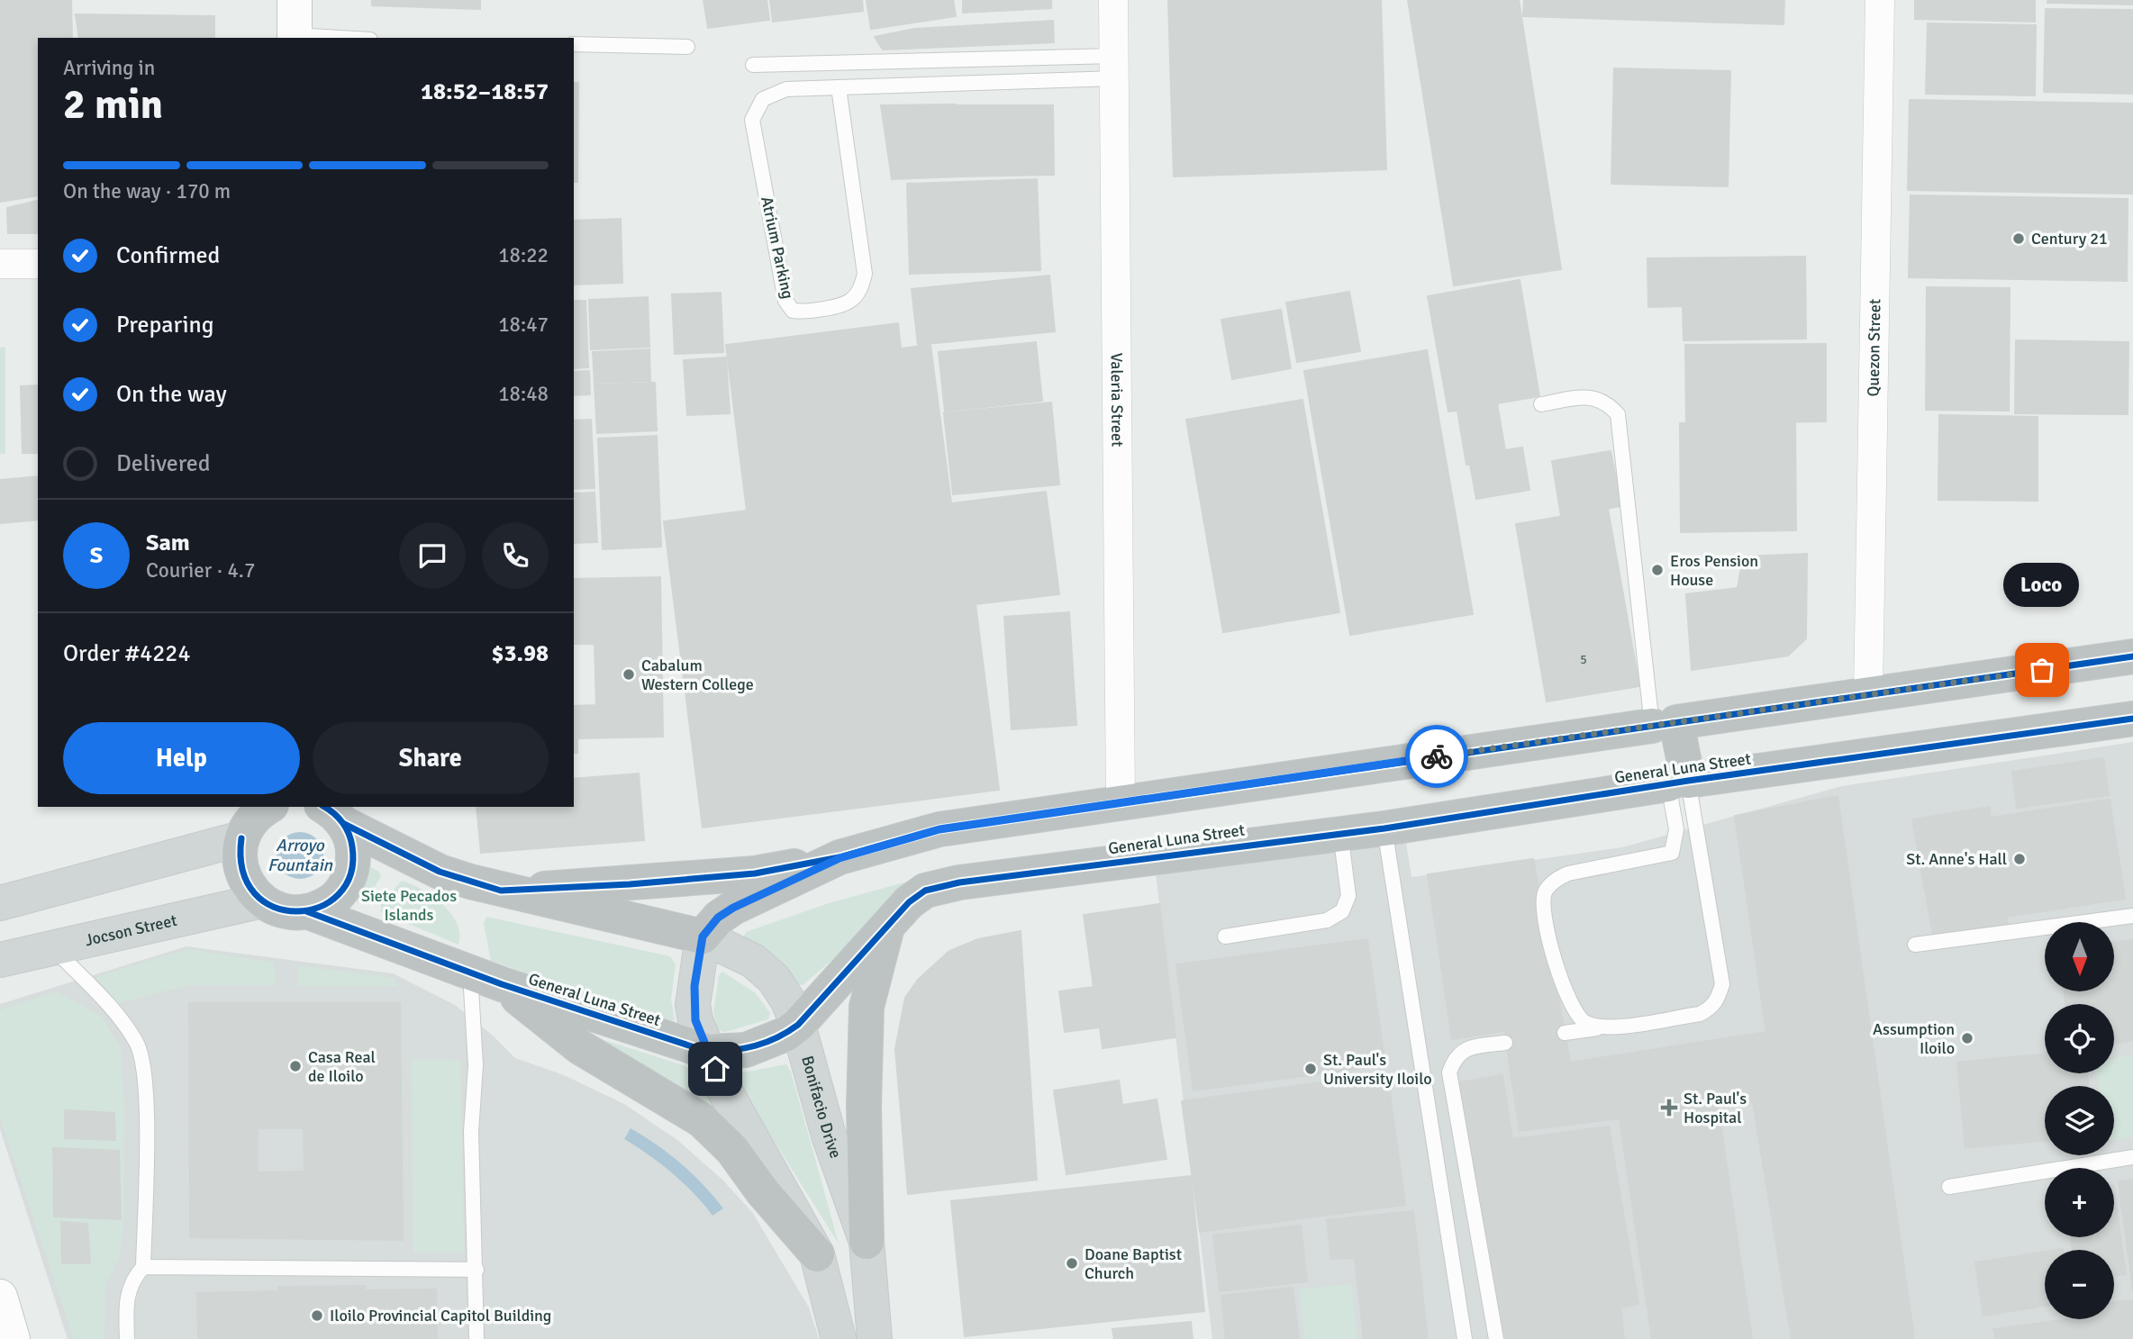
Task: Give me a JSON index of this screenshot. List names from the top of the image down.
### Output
{
  "streets": {
    "highway": ["General Luna Street"],
    "main road": ["Jocson Street", "Bonifacio Drive"],
    "street": ["Quezon Street", "Valeria Street"],
    "lane": ["Atrium Parking"]
  },
  "crossings": [
    ["Atrium Parking", "Valeria Street"],
    ["General Luna Street", "Jocson Street"],
    ["General Luna Street", "Bonifacio Drive"]
  ],
  "water": ["Arroyo Fountain"],
  "parks": ["Siete Pecados Islands"],
  "places": {
    "other": [
      "Century 21",
      "Eros Pension House",
      "Loco",
      "Cabalum Western College",
      "St. Anne's Hall",
      "Assumption Iloilo",
      "Casa Real de Iloilo",
      "St. Paul's University Iloilo",
      "Doane Baptist Church",
      "Iloilo Provincial Capitol Building"
    ],
    "health": ["St. Paul's Hospital"]
  },
  "house_numbers": ["5"],
  "north": "bottom",
  "page": {
    "heading": ["2 min", "Arriving in", "18:52–18:57"],
    "panel": [
      "Sam",
      "Courier · 4.7",
      "Order #4224",
      "$3.98"
    ],
    "bar": "On the way · 170 m",
    "list": [
      ["Confirmed", "18:22"],
      ["Preparing", "18:47"],
      ["On the way", "18:48"],
      "Delivered"
    ],
    "round": "S",
    "bubble": "Loco",
    "buttons": ["Help", "Share"],
    "map_buttons": ["+", "−"]
  }
}
